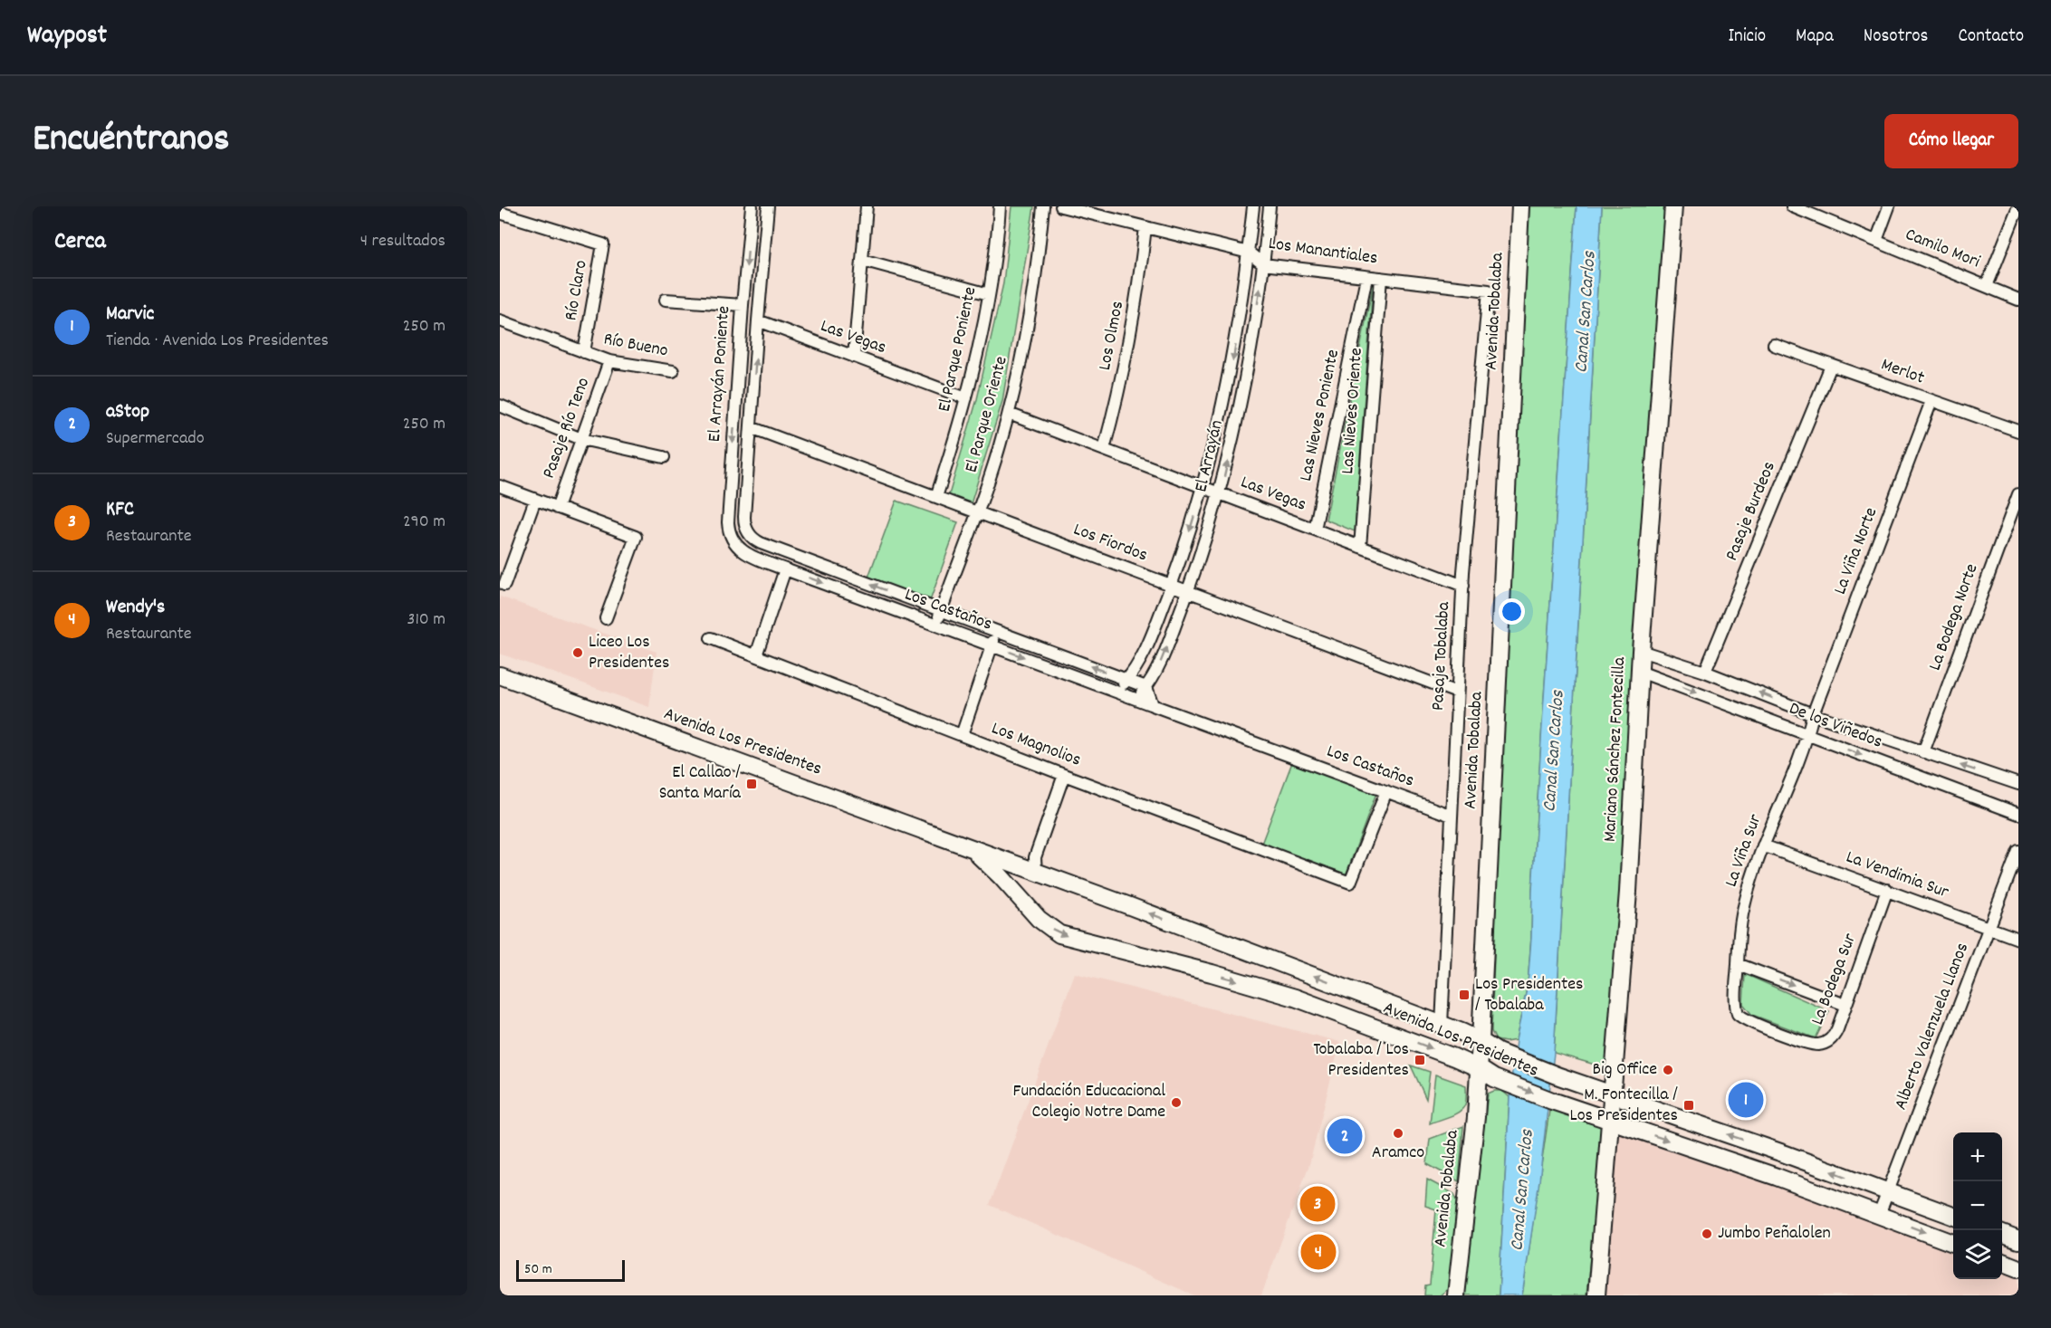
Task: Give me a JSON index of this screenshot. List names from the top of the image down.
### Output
{
  "streets": {
    "street": [
      "Camilo Mori",
      "Los Manantiales",
      "Río Claro",
      "Avenida Tobalaba",
      "Los Olmos",
      "Las Vegas",
      "Río Bueno",
      "El Parque Poniente",
      "Merlot",
      "El Arrayán Poniente",
      "Las Nieves Oriente",
      "El Parque Oriente",
      "Las Nieves Poniente",
      "Pasaje Río Teno",
      "El Arrayán",
      "Pasaje Burdeos",
      "Los Fiordos",
      "La Viña Norte",
      "Los Castaños",
      "La Bodega Norte",
      "Pasaje Tobalaba",
      "De los Viñedos",
      "Avenida Los Presidentes",
      "Los Magnolios",
      "Mariano Sánchez Fontecilla",
      "La Viña Sur",
      "La Vendimia Sur",
      "La Bodega Sur",
      "Alberto Valenzuela Llanos"
    ]
  },
  "crossings": [
    ["Los Manantiales", "Los Olmos"],
    ["Los Manantiales", "Las Nieves Oriente"],
    ["Los Manantiales", "Las Nieves Poniente"],
    ["Los Manantiales", "El Arrayán"],
    ["Los Manantiales", "Pasaje Tobalaba"],
    ["Río Claro", "Río Bueno"],
    ["Avenida Tobalaba", "Avenida Los Presidentes"],
    ["Los Olmos", "Las Vegas"],
    ["Las Vegas", "El Parque Poniente"],
    ["Las Vegas", "El Arrayán Poniente"],
    ["Las Vegas", "Las Nieves Oriente"],
    ["Las Vegas", "El Parque Oriente"],
    ["Las Vegas", "Las Nieves Poniente"],
    ["Las Vegas", "El Arrayán"],
    ["Las Vegas", "Pasaje Tobalaba"],
    ["Río Bueno", "Pasaje Río Teno"],
    ["El Parque Poniente", "Los Fiordos"],
    ["Merlot", "Pasaje Burdeos"],
    ["Merlot", "La Viña Norte"],
    ["El Arrayán Poniente", "Los Fiordos"],
    ["El Arrayán Poniente", "Los Castaños"],
    ["El Parque Oriente", "Los Fiordos"],
    ["El Parque Oriente", "Los Castaños"],
    ["El Arrayán", "Los Fiordos"],
    ["El Arrayán", "Los Castaños"],
    ["Pasaje Burdeos", "De los Viñedos"],
    ["Los Fiordos", "Pasaje Tobalaba"],
    ["La Viña Norte", "De los Viñedos"],
    ["La Viña Norte", "La Viña Sur"],
    ["Los Castaños", "Pasaje Tobalaba"],
    ["Los Castaños", "Los Magnolios"],
    ["La Bodega Norte", "De los Viñedos"],
    ["Pasaje Tobalaba", "Avenida Los Presidentes"],
    ["De los Viñedos", "Mariano Sánchez Fontecilla"],
    ["De los Viñedos", "La Viña Sur"],
    ["Avenida Los Presidentes", "Mariano Sánchez Fontecilla"],
    ["Avenida Los Presidentes", "Alberto Valenzuela Llanos"],
    ["La Viña Sur", "La Vendimia Sur"],
    ["La Viña Sur", "La Bodega Sur"],
    ["La Vendimia Sur", "La Bodega Sur"],
    ["La Vendimia Sur", "Alberto Valenzuela Llanos"]
  ],
  "water": ["Canal San Carlos"],
  "places": {
    "other": [
      "Liceo Los Presidentes",
      "Big Office",
      "Fundación Educacional Colegio Notre Dame",
      "Aramco",
      "Jumbo Peñalolen"
    ],
    "transit": [
      "El Callao / Santa María",
      "Los Presidentes / Tobalaba",
      "Tobalaba / Los Presidentes",
      "M. Fontecilla / Los Presidentes"
    ]
  },
  "scale_bar": "50 m",
  "page": {
    "header": "Waypost",
    "nav": [
      "Inicio",
      "Mapa",
      "Nosotros",
      "Contacto"
    ],
    "title": "Encuéntranos",
    "buttons": "Cómo llegar",
    "heading": ["Cerca", "4 resultados"],
    "list": [
      {
        "mark": "1",
        "name": "Marvic",
        "note": "Tienda · Avenida Los Presidentes",
        "value": "250 m"
      },
      {
        "mark": "2",
        "name": "aStop",
        "note": "Supermercado",
        "value": "250 m"
      },
      {
        "mark": "3",
        "name": "KFC",
        "note": "Restaurante",
        "value": "290 m"
      },
      {
        "mark": "4",
        "name": "Wendy's",
        "note": "Restaurante",
        "value": "310 m"
      }
    ],
    "pins": [
      "1",
      "2",
      "3",
      "4"
    ],
    "map_buttons": ["+", "−"],
    "scale": "50 m"
  }
}
